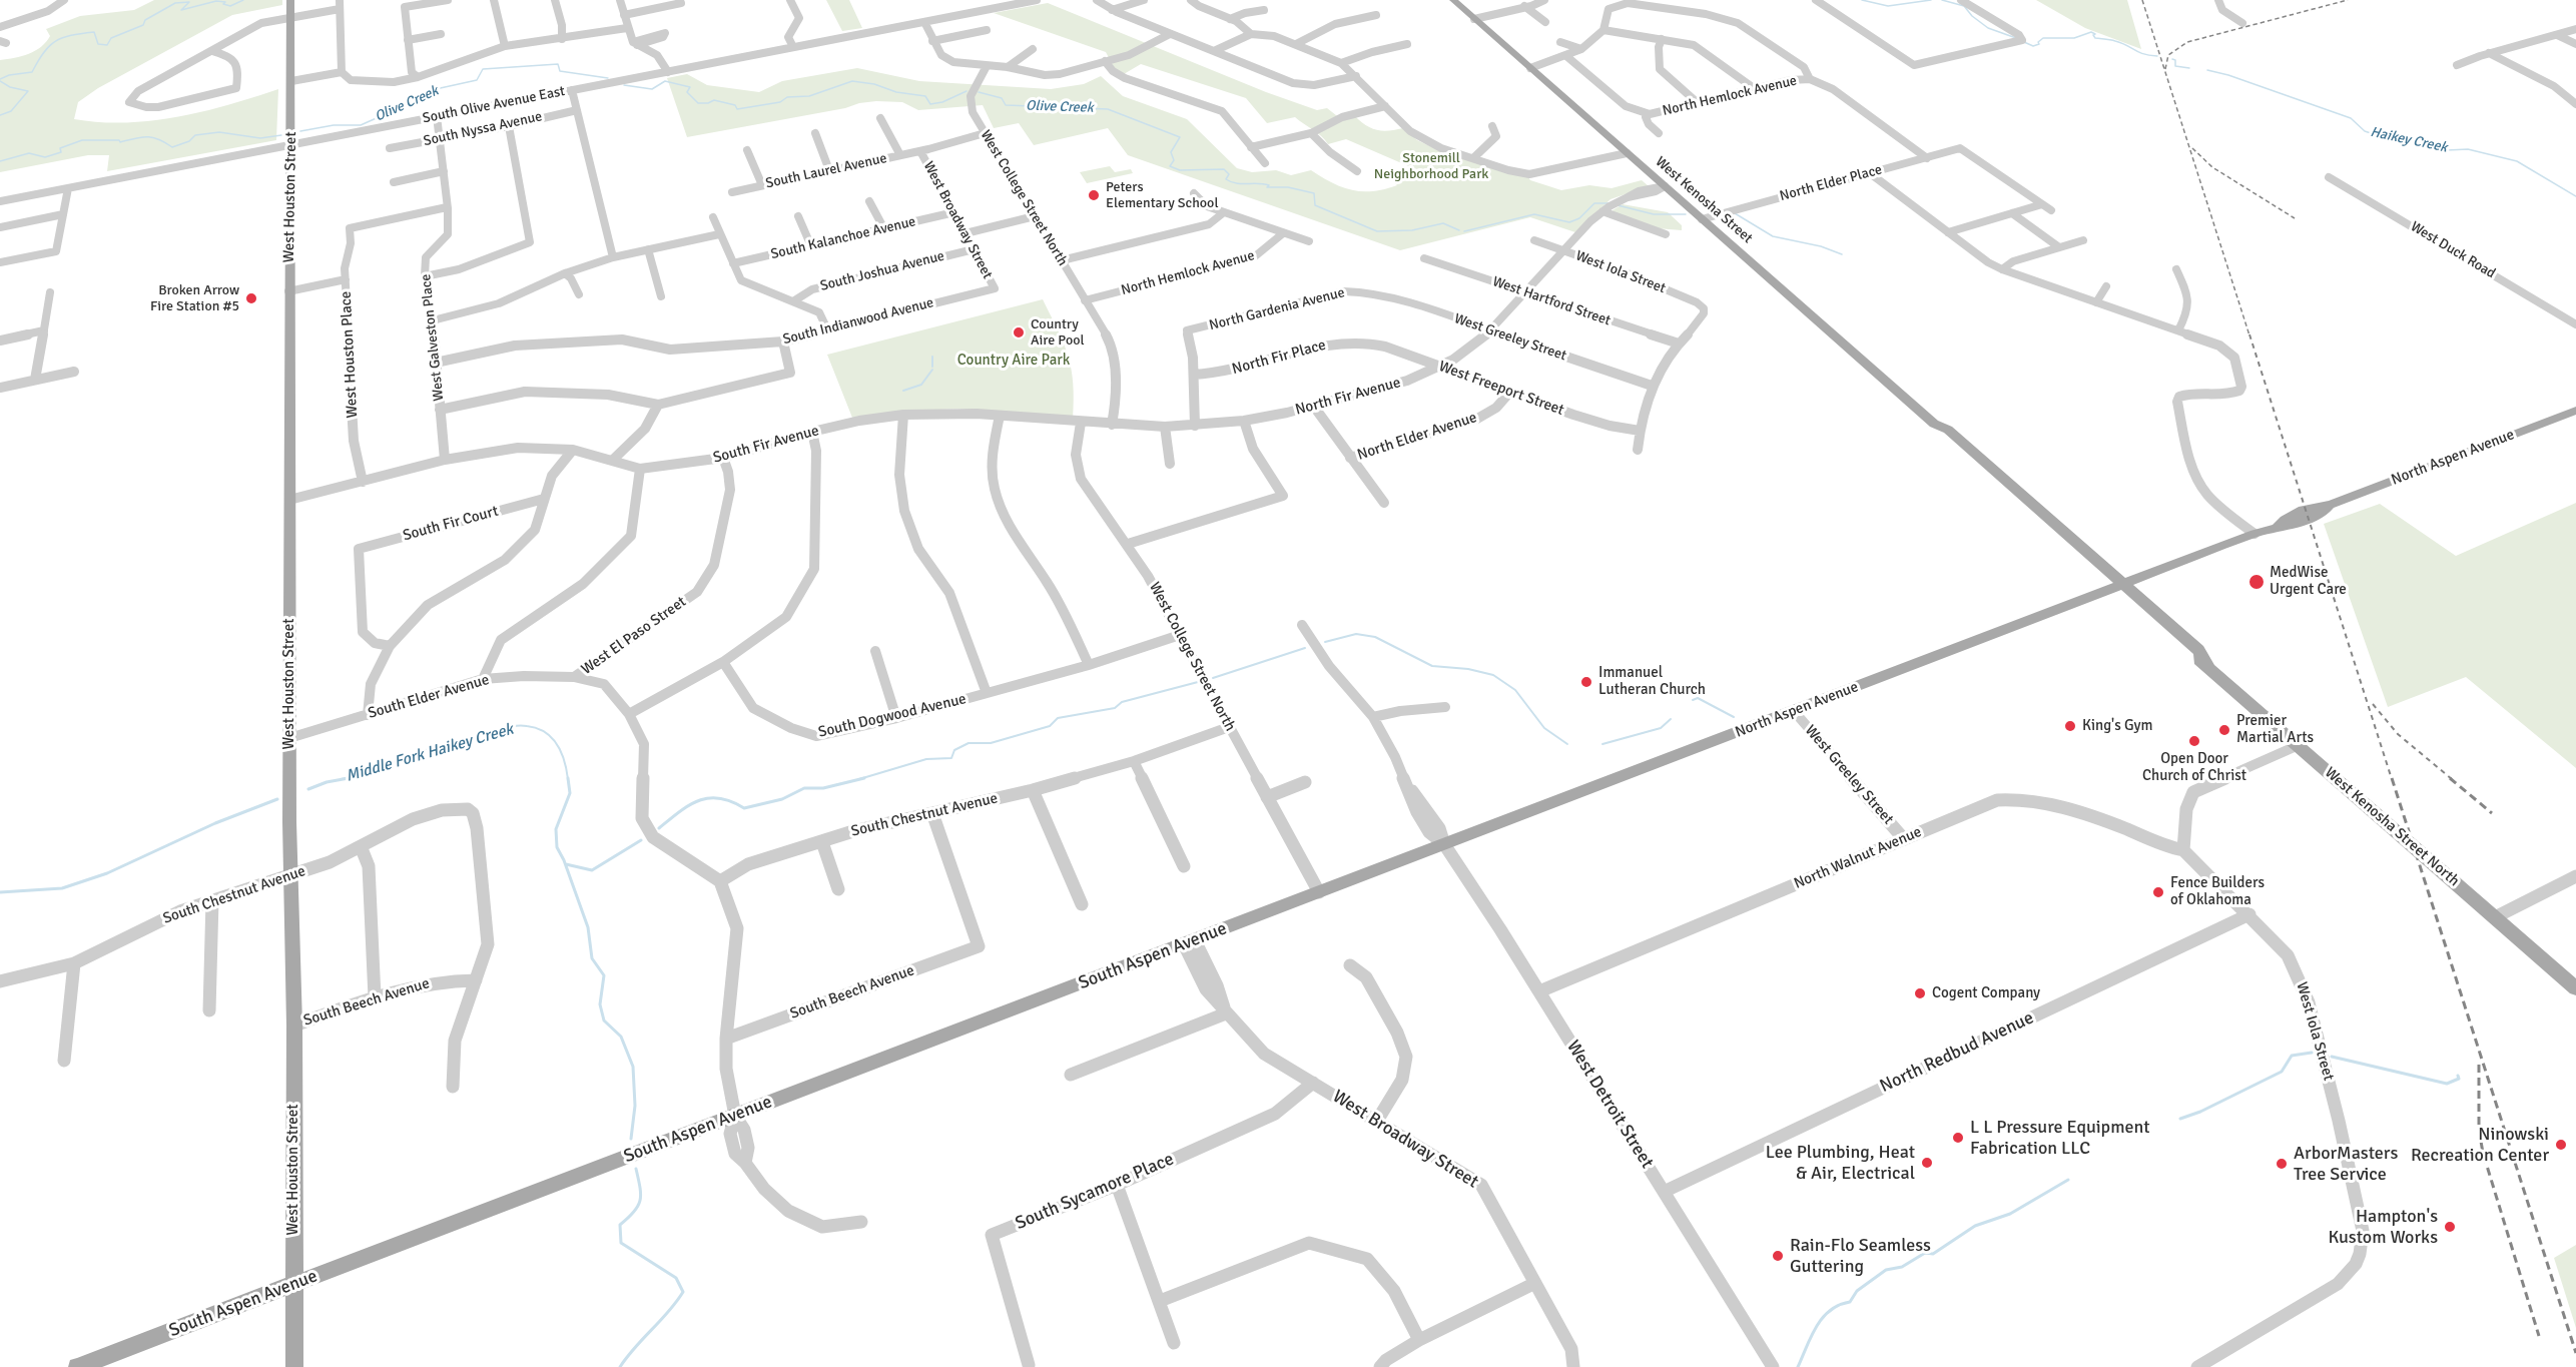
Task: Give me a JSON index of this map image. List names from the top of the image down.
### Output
{
  "streets": {
    "main road": [
      "West Houston Street",
      "West Kenosha Street",
      "North Aspen Avenue",
      "West Kenosha Street North",
      "South Aspen Avenue"
    ],
    "street": [
      "North Hemlock Avenue",
      "South Olive Avenue East",
      "South Nyssa Avenue",
      "South Laurel Avenue",
      "North Elder Place",
      "West College Street North",
      "West Broadway Street",
      "South Kalanchoe Avenue",
      "West Duck Road",
      "South Joshua Avenue",
      "West Iola Street",
      "West Hartford Street",
      "North Gardenia Avenue",
      "South Indianwood Avenue",
      "West Galveston Place",
      "West Greeley Street",
      "West Houston Place",
      "North Fir Place",
      "West Freeport Street",
      "North Fir Avenue",
      "North Elder Avenue",
      "South Fir Avenue",
      "South Fir Court",
      "West El Paso Street",
      "South Elder Avenue",
      "South Dogwood Avenue",
      "South Chestnut Avenue",
      "North Walnut Avenue",
      "South Beech Avenue",
      "North Redbud Avenue",
      "West Detroit Street",
      "South Sycamore Place"
    ]
  },
  "crossings": [
    ["North Hemlock Avenue", "West College Street North"],
    ["South Olive Avenue East", "West Houston Street"],
    ["South Olive Avenue East", "West Galveston Place"],
    ["South Nyssa Avenue", "West Galveston Place"],
    ["South Laurel Avenue", "West College Street North"],
    ["South Laurel Avenue", "West Broadway Street"],
    ["North Elder Place", "West Kenosha Street"],
    ["West Houston Street", "South Fir Avenue"],
    ["West Houston Street", "South Elder Avenue"],
    ["West Houston Street", "South Chestnut Avenue"],
    ["West Houston Street", "South Aspen Avenue"],
    ["West Houston Street", "South Beech Avenue"],
    ["West College Street North", "North Fir Avenue"],
    ["West College Street North", "North Aspen Avenue"],
    ["West College Street North", "South Dogwood Avenue"],
    ["West College Street North", "South Chestnut Avenue"],
    ["West College Street North", "South Aspen Avenue"],
    ["West Kenosha Street", "North Fir Avenue"],
    ["West Kenosha Street", "West Kenosha Street North"],
    ["West Broadway Street", "South Kalanchoe Avenue"],
    ["West Broadway Street", "South Joshua Avenue"],
    ["West Broadway Street", "South Indianwood Avenue"],
    ["West Broadway Street", "South Aspen Avenue"],
    ["West Broadway Street", "South Sycamore Place"],
    ["West Iola Street", "West Hartford Street"],
    ["West Iola Street", "North Fir Avenue"],
    ["West Iola Street", "North Walnut Avenue"],
    ["West Iola Street", "North Redbud Avenue"],
    ["West Hartford Street", "North Fir Avenue"],
    ["North Gardenia Avenue", "West Greeley Street"],
    ["North Gardenia Avenue", "North Fir Place"],
    ["South Indianwood Avenue", "West Galveston Place"],
    ["West Galveston Place", "West Houston Place"],
    ["West Galveston Place", "South Fir Avenue"],
    ["West Greeley Street", "North Fir Avenue"],
    ["West Greeley Street", "North Aspen Avenue"],
    ["West Greeley Street", "North Walnut Avenue"],
    ["West Houston Place", "South Fir Avenue"],
    ["North Fir Place", "West Freeport Street"],
    ["West Freeport Street", "North Fir Avenue"],
    ["West Freeport Street", "North Elder Avenue"],
    ["North Fir Avenue", "South Fir Avenue"],
    ["South Fir Avenue", "West El Paso Street"],
    ["North Aspen Avenue", "West Kenosha Street North"],
    ["North Aspen Avenue", "South Aspen Avenue"],
    ["North Aspen Avenue", "West Detroit Street"],
    ["West El Paso Street", "South Elder Avenue"],
    ["South Elder Avenue", "South Chestnut Avenue"],
    ["South Chestnut Avenue", "South Beech Avenue"],
    ["North Walnut Avenue", "West Detroit Street"],
    ["North Redbud Avenue", "West Detroit Street"]
  ],
  "water": ["Olive Creek", "Haikey Creek", "Middle Fork Haikey Creek"],
  "parks": ["Stonemill Neighborhood Park", "Country Aire Park"],
  "places": [
    "Peters Elementary School",
    "Broken Arrow Fire Station #5",
    "Country Aire Pool",
    "MedWise Urgent Care",
    "Immanuel Lutheran Church",
    "King's Gym",
    "Premier Martial Arts",
    "Open Door Church of Christ",
    "Fence Builders of Oklahoma",
    "Cogent Company",
    "L L Pressure Equipment Fabrication LLC",
    "Ninowski Recreation Center",
    "Lee Plumbing, Heat & Air, Electrical",
    "ArborMasters Tree Service",
    "Hampton's Kustom Works",
    "Rain-Flo Seamless Guttering"
  ]
}
